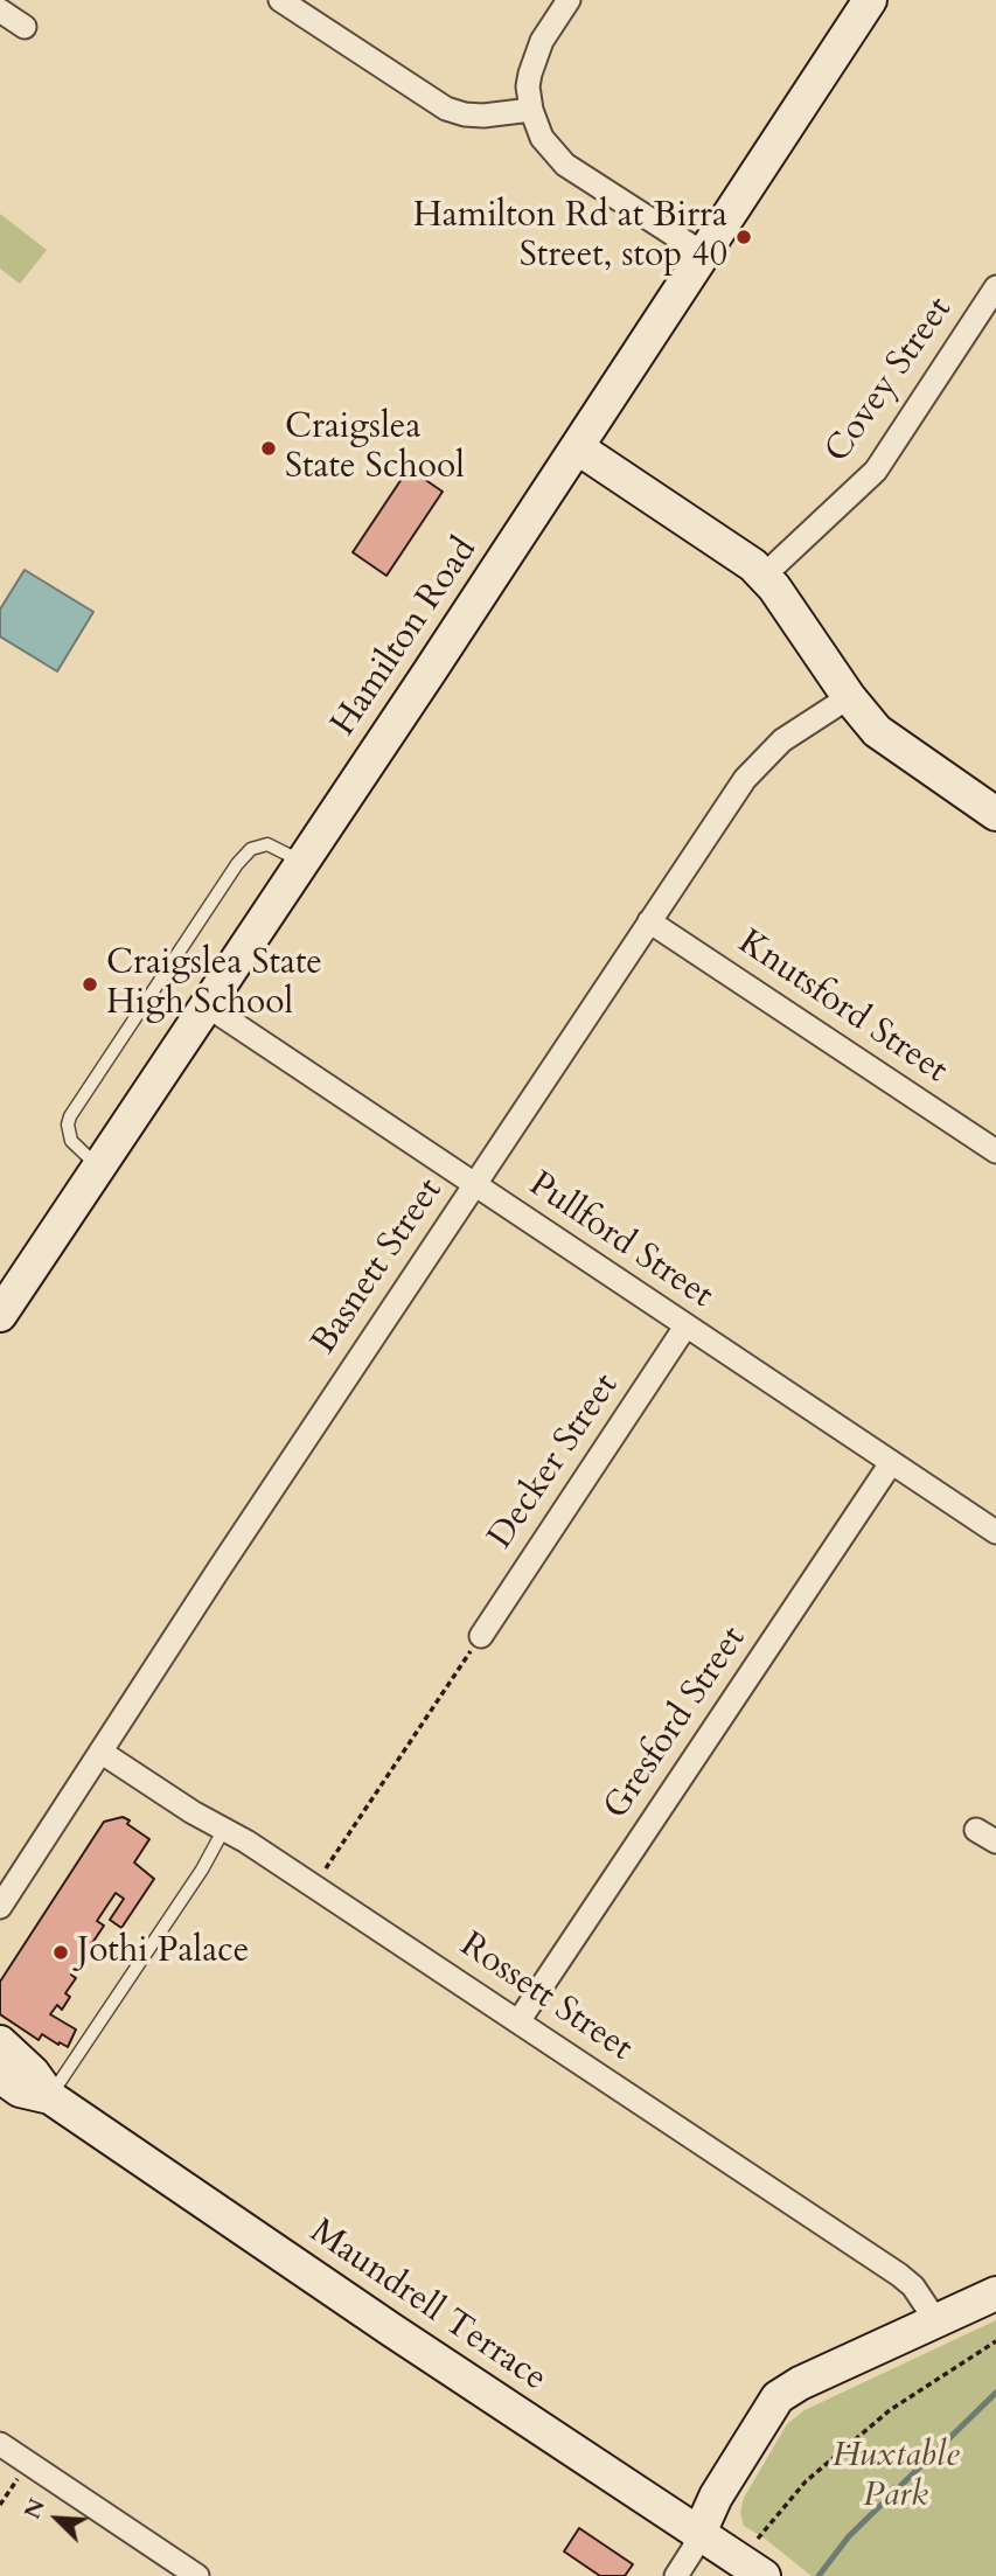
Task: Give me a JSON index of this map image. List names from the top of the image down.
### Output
{
  "streets": {
    "main road": ["Hamilton Road", "Maundrell Terrace"],
    "street": [
      "Covey Street",
      "Knutsford Street",
      "Pullford Street",
      "Basnett Street",
      "Decker Street",
      "Gresford Street",
      "Rossett Street"
    ]
  },
  "crossings": [
    ["Hamilton Road", "Pullford Street"],
    ["Knutsford Street", "Basnett Street"],
    ["Pullford Street", "Basnett Street"],
    ["Pullford Street", "Decker Street"],
    ["Pullford Street", "Gresford Street"],
    ["Basnett Street", "Rossett Street"],
    ["Gresford Street", "Rossett Street"]
  ],
  "parks": ["Huxtable Park"],
  "places": [
    "Hamilton Rd at Birra Street, stop 40",
    "Craigslea State School",
    "Craigslea State High School",
    "Jothi Palace"
  ],
  "north": "top left"
}
